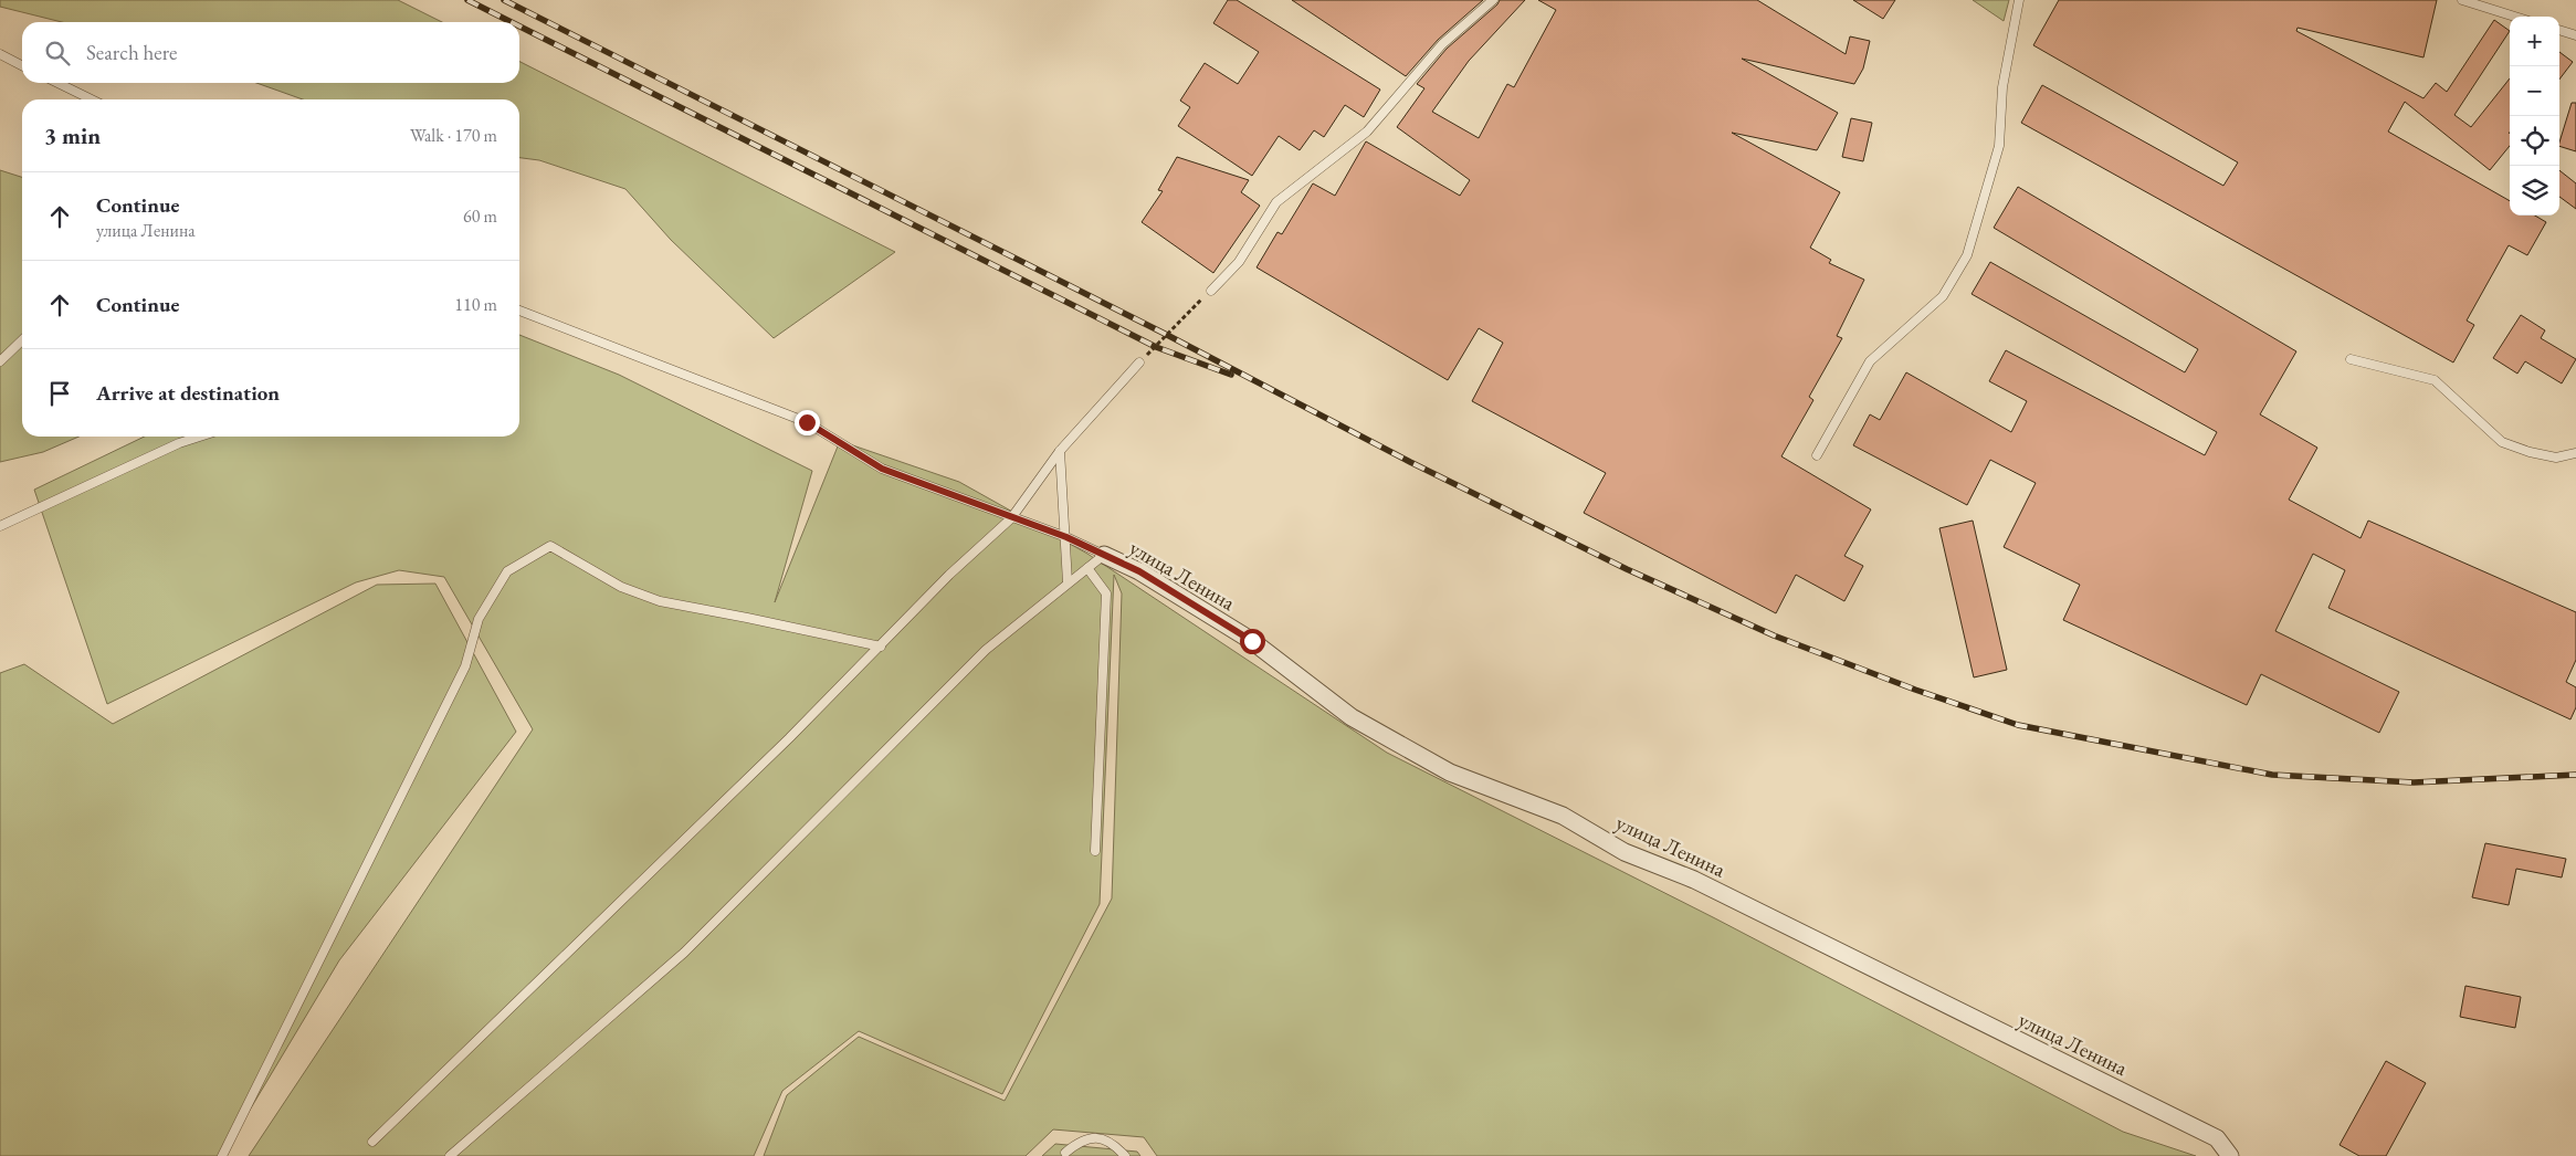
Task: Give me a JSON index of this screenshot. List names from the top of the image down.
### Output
{
  "streets": {
    "street": ["улица Ленина"]
  },
  "page": {
    "map_buttons": ["+", "−"],
    "search": "Search here",
    "heading": ["3 min", "Walk · 170 m"],
    "list": [
      ["Continue", "улица Ленина", "60 m"],
      ["Continue", "110 m"],
      "Arrive at destination"
    ]
  }
}
